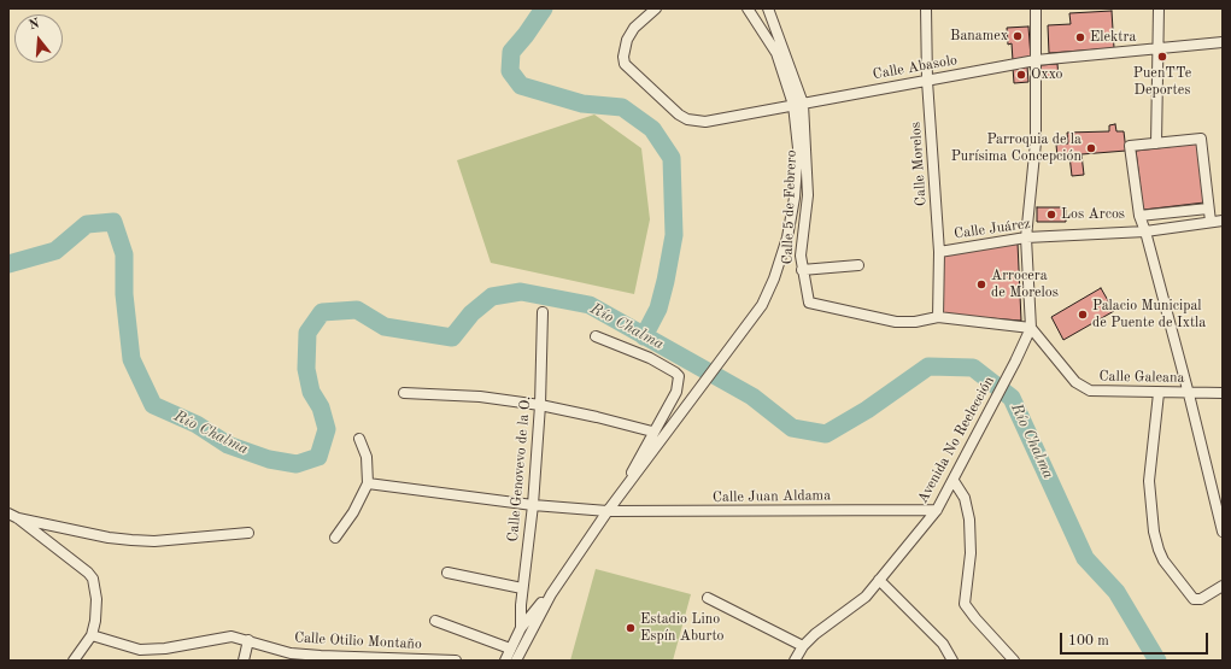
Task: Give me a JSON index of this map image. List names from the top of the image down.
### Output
{
  "streets": {
    "street": [
      "Calle Abasolo",
      "Calle Morelos",
      "Calle 5 de Febrero",
      "Calle Juárez",
      "Calle Galeana",
      "Avenida No Reelección",
      "Calle Genovevo de la O.",
      "Calle Juan Aldama",
      "Calle Otilio Montaño"
    ]
  },
  "crossings": [
    ["Calle Abasolo", "Calle Morelos"],
    ["Calle Abasolo", "Calle 5 de Febrero"],
    ["Calle Morelos", "Calle 5 de Febrero"],
    ["Calle Morelos", "Calle Juárez"],
    ["Calle 5 de Febrero", "Calle Galeana"],
    ["Calle 5 de Febrero", "Avenida No Reelección"],
    ["Calle Galeana", "Avenida No Reelección"],
    ["Avenida No Reelección", "Calle Juan Aldama"],
    ["Calle Genovevo de la O.", "Calle Juan Aldama"]
  ],
  "water": ["Río Chalma"],
  "places": [
    "Banamex",
    "Elektra",
    "PuenTTe Deportes",
    "Oxxo",
    "Parroquia de la Purísima Concepción",
    "Los Arcos",
    "Arrocera de Morelos",
    "Palacio Municipal de Puente de Ixtla",
    "Estadio Lino Espín Aburto"
  ],
  "scale_bar": "100 m",
  "north": "top"
}
